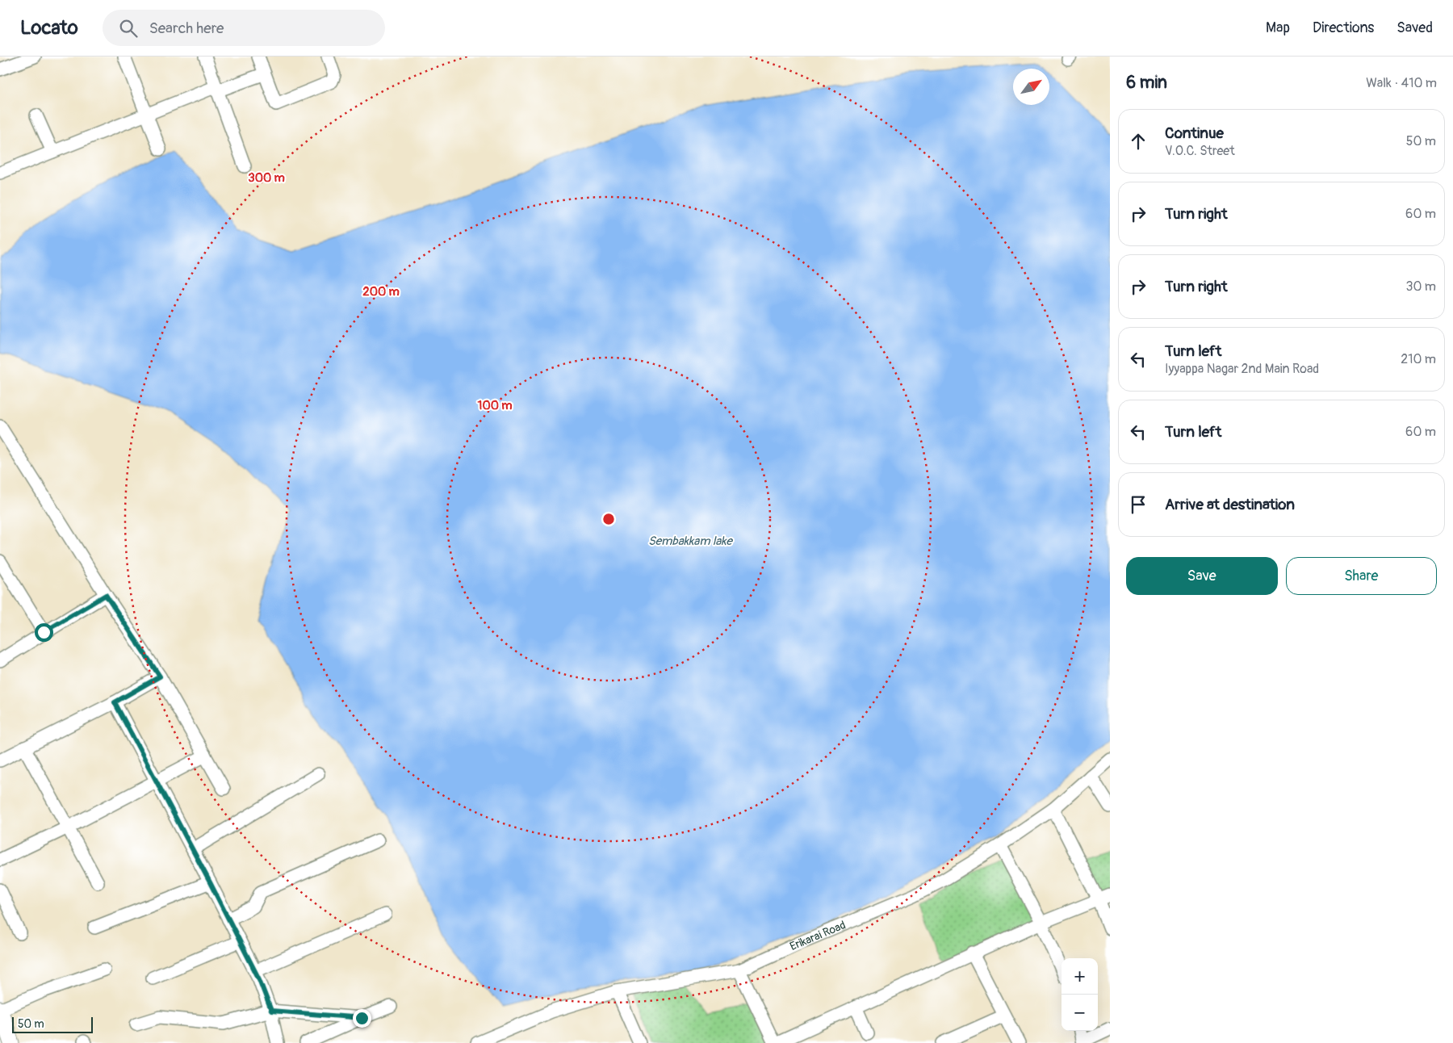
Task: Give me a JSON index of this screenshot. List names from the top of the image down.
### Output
{
  "streets": {
    "street": ["Erikarai Road"]
  },
  "water": ["Sembakkam lake"],
  "scale_bar": "50 m",
  "north": "top right",
  "page": {
    "header": "Locato",
    "search": "Search here",
    "nav": ["Map", "Directions", "Saved"],
    "heading": ["6 min", "Walk · 410 m"],
    "list": [
      ["Continue", "V.O.C. Street", "50 m"],
      ["Turn right", "60 m"],
      ["Turn right", "30 m"],
      ["Turn left", "Iyyappa Nagar 2nd Main Road", "210 m"],
      ["Turn left", "60 m"],
      "Arrive at destination"
    ],
    "buttons": ["Save", "Share"],
    "map_buttons": ["+", "−"],
    "scale": "50 m"
  },
  "rings": ["300 m", "200 m", "100 m"]
}
